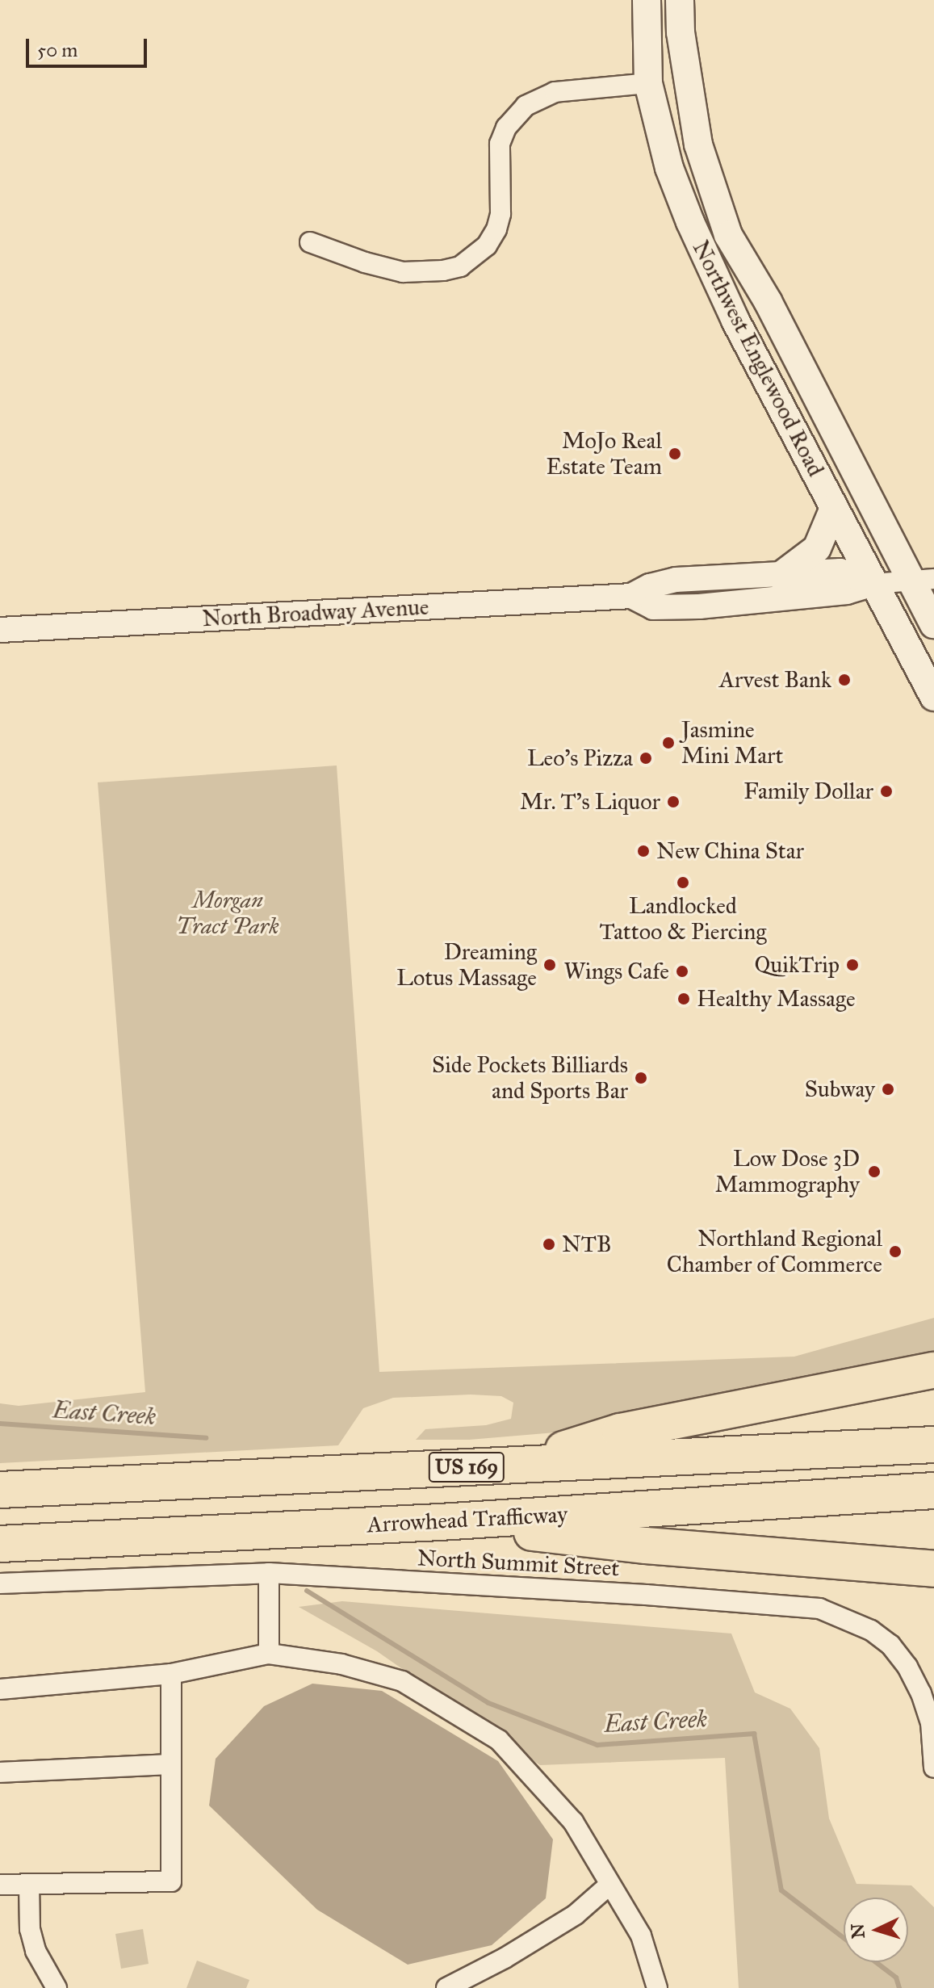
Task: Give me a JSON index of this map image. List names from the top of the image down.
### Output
{
  "streets": {
    "highway": ["US 169", "Arrowhead Trafficway"],
    "main road": ["Northwest Englewood Road"],
    "street": ["North Broadway Avenue", "North Summit Street"]
  },
  "crossings": [
    ["Northwest Englewood Road", "North Broadway Avenue"]
  ],
  "water": ["East Creek"],
  "parks": ["Morgan Tract Park"],
  "places": [
    "MoJo Real Estate Team",
    "Arvest Bank",
    "Jasmine Mini Mart",
    "Leo's Pizza",
    "Family Dollar",
    "Mr. T's Liquor",
    "New China Star",
    "Landlocked Tattoo & Piercing",
    "Dreaming Lotus Massage",
    "QuikTrip",
    "Wings Cafe",
    "Healthy Massage",
    "Side Pockets Billiards and Sports Bar",
    "Subway",
    "Low Dose 3D Mammography",
    "NTB",
    "Northland Regional Chamber of Commerce"
  ],
  "scale_bar": "50 m",
  "north": "left"
}
